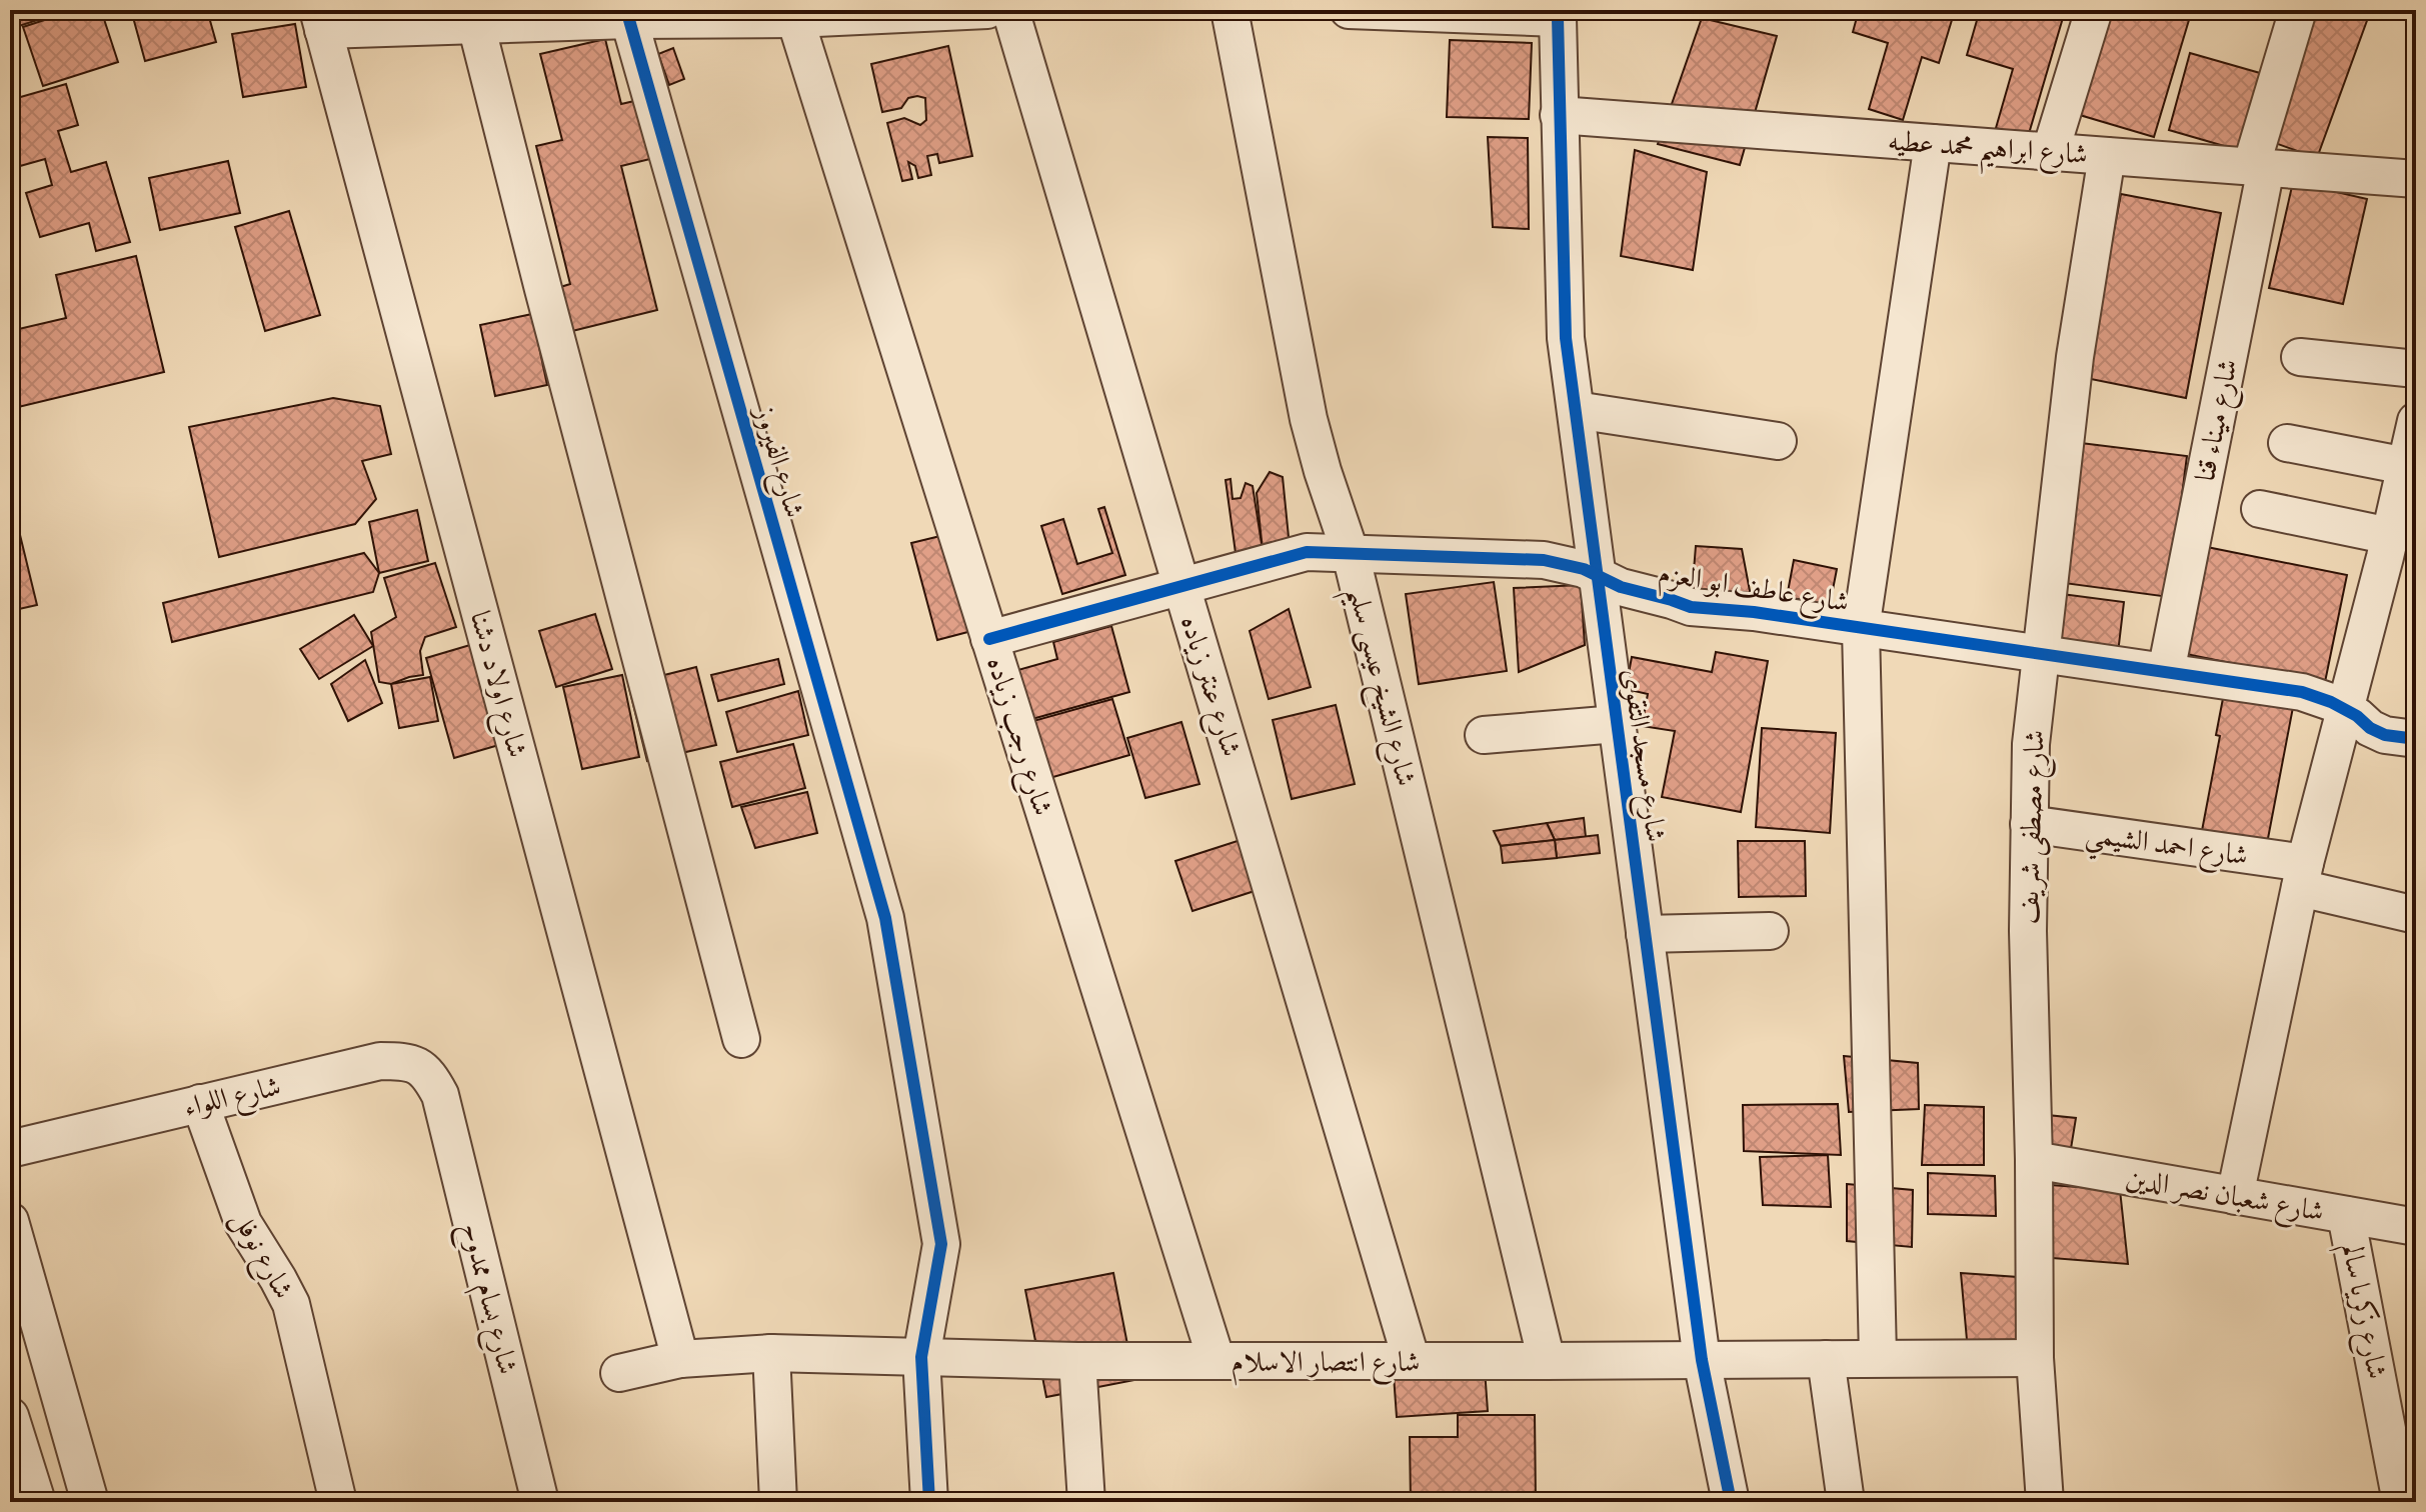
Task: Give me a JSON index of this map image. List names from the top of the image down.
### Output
{
  "streets": {
    "street": [
      "شارع ابراهيم محمد عطيه",
      "شارع ميناء قنا",
      "شارع الفيروز",
      "شارع عاطف ابو العزم",
      "شارع اولاد دشنا",
      "شارع عنتر زياده",
      "شارع الشيخ عيسى سليم",
      "شارع رجب زياده",
      "شارع مسجد التقوى",
      "شارع مصطفى شريف",
      "شارع احمد الشيمي",
      "شارع اللواء",
      "شارع شعبان نصر الدين",
      "شارع نوفل",
      "شارع بسام ممدوح",
      "شارع زكريا سالم",
      "شارع انتصار الاسلام"
    ]
  },
  "crossings": [
    ["شارع ابراهيم محمد عطيه", "شارع ميناء قنا"],
    ["شارع ابراهيم محمد عطيه", "شارع مسجد التقوى"],
    ["شارع ابراهيم محمد عطيه", "شارع مصطفى شريف"],
    ["شارع ميناء قنا", "شارع عاطف ابو العزم"],
    ["شارع الفيروز", "شارع انتصار الاسلام"],
    ["شارع عاطف ابو العزم", "شارع عنتر زياده"],
    ["شارع عاطف ابو العزم", "شارع الشيخ عيسى سليم"],
    ["شارع عاطف ابو العزم", "شارع رجب زياده"],
    ["شارع عاطف ابو العزم", "شارع مسجد التقوى"],
    ["شارع عاطف ابو العزم", "شارع مصطفى شريف"],
    ["شارع اولاد دشنا", "شارع انتصار الاسلام"],
    ["شارع عنتر زياده", "شارع انتصار الاسلام"],
    ["شارع الشيخ عيسى سليم", "شارع انتصار الاسلام"],
    ["شارع رجب زياده", "شارع انتصار الاسلام"],
    ["شارع مسجد التقوى", "شارع انتصار الاسلام"],
    ["شارع مصطفى شريف", "شارع احمد الشيمي"],
    ["شارع مصطفى شريف", "شارع شعبان نصر الدين"],
    ["شارع مصطفى شريف", "شارع انتصار الاسلام"],
    ["شارع اللواء", "شارع نوفل"],
    ["شارع اللواء", "شارع بسام ممدوح"],
    ["شارع شعبان نصر الدين", "شارع زكريا سالم"]
  ]
}
